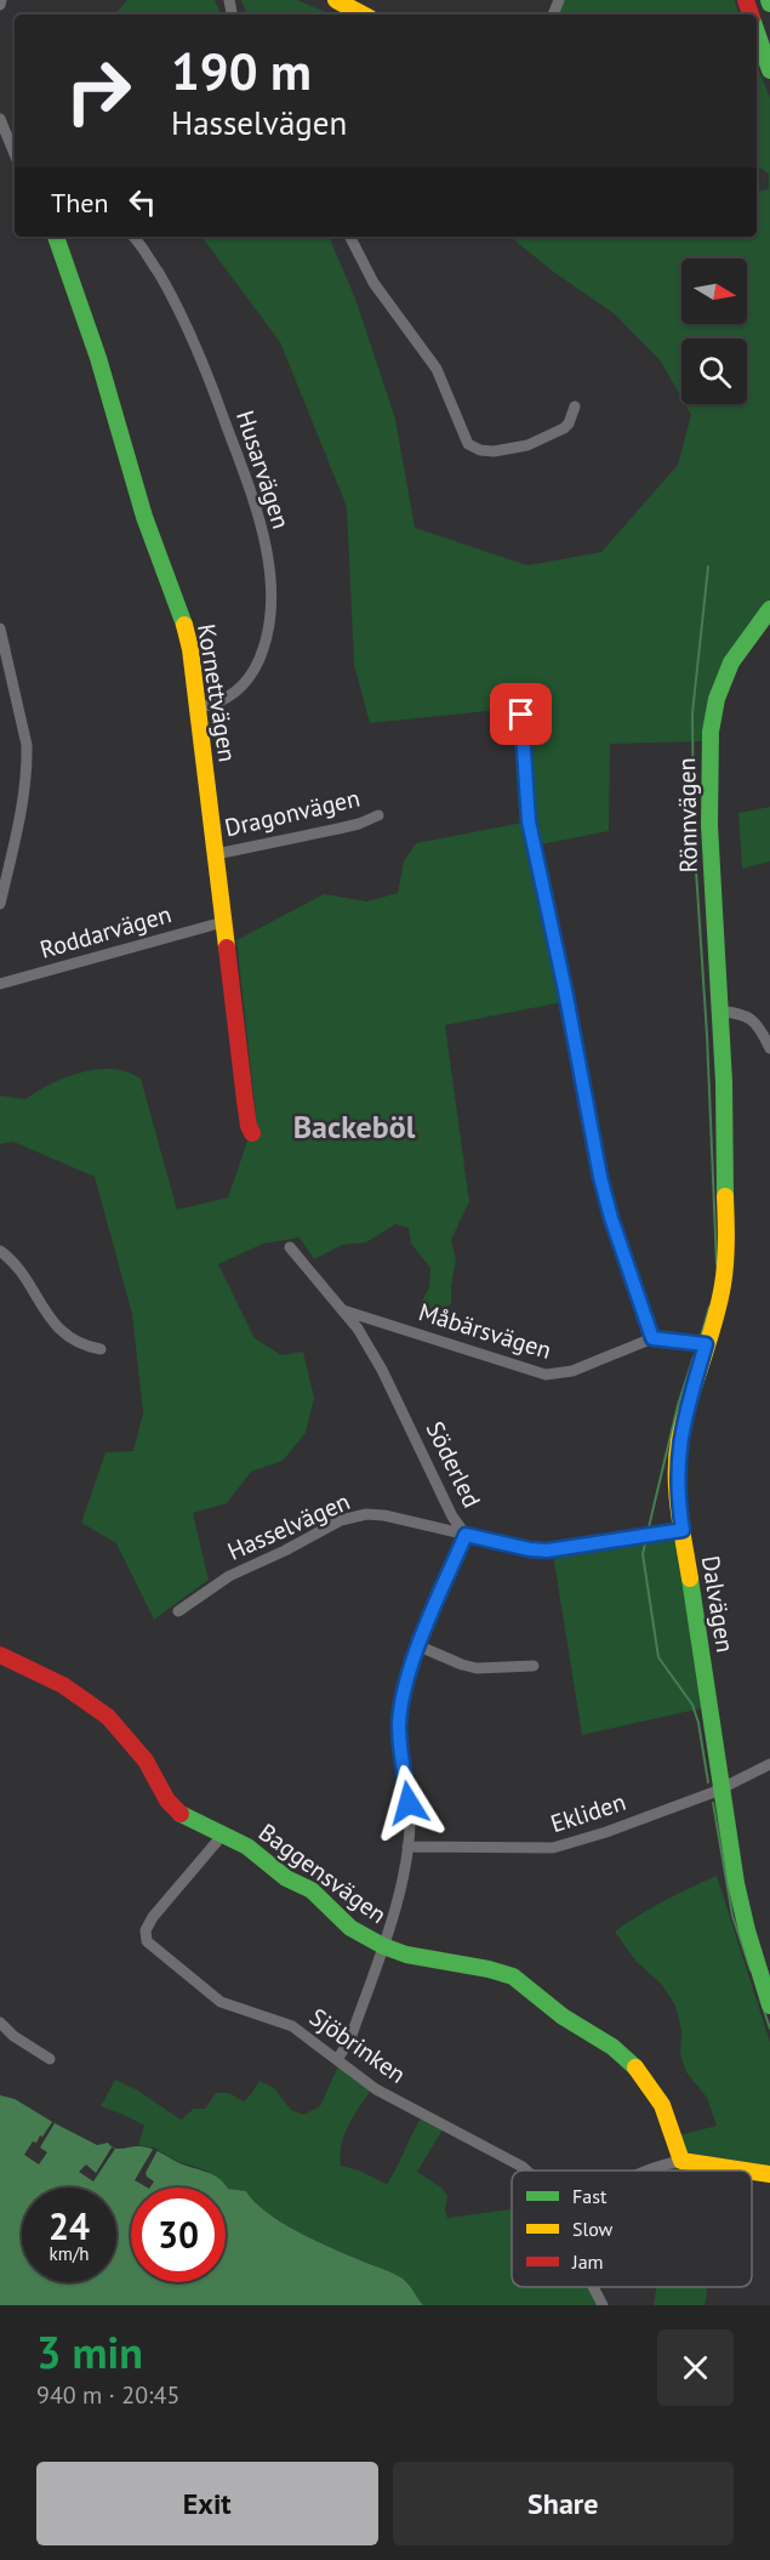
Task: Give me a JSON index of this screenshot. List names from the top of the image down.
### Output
{
  "streets": {
    "main road": [
      "Kornettvägen",
      "Rönnvägen",
      "Dalvägen",
      "Baggensvägen"
    ],
    "street": [
      "Husarvägen",
      "Dragonvägen",
      "Roddarvägen",
      "Måbärsvägen",
      "Söderled",
      "Hasselvägen",
      "Ekliden",
      "Sjöbrinken"
    ]
  },
  "crossings": [
    ["Husarvägen", "Kornettvägen"],
    ["Kornettvägen", "Dragonvägen"],
    ["Kornettvägen", "Roddarvägen"],
    ["Rönnvägen", "Dalvägen"],
    ["Måbärsvägen", "Söderled"],
    ["Söderled", "Hasselvägen"],
    ["Söderled", "Ekliden"],
    ["Söderled", "Baggensvägen"],
    ["Söderled", "Sjöbrinken"],
    ["Hasselvägen", "Dalvägen"],
    ["Dalvägen", "Ekliden"],
    ["Baggensvägen", "Sjöbrinken"]
  ],
  "districts": ["Backeböl"],
  "legend": ["Fast", "Slow", "Jam"],
  "north": "right",
  "page": {
    "turn": ["190 m", "Hasselvägen"],
    "then": "Then",
    "speed": "24 km/h",
    "limit": "30",
    "heading": ["3 min", "940 m · 20:45"],
    "buttons": ["Exit", "Share"]
  }
}
